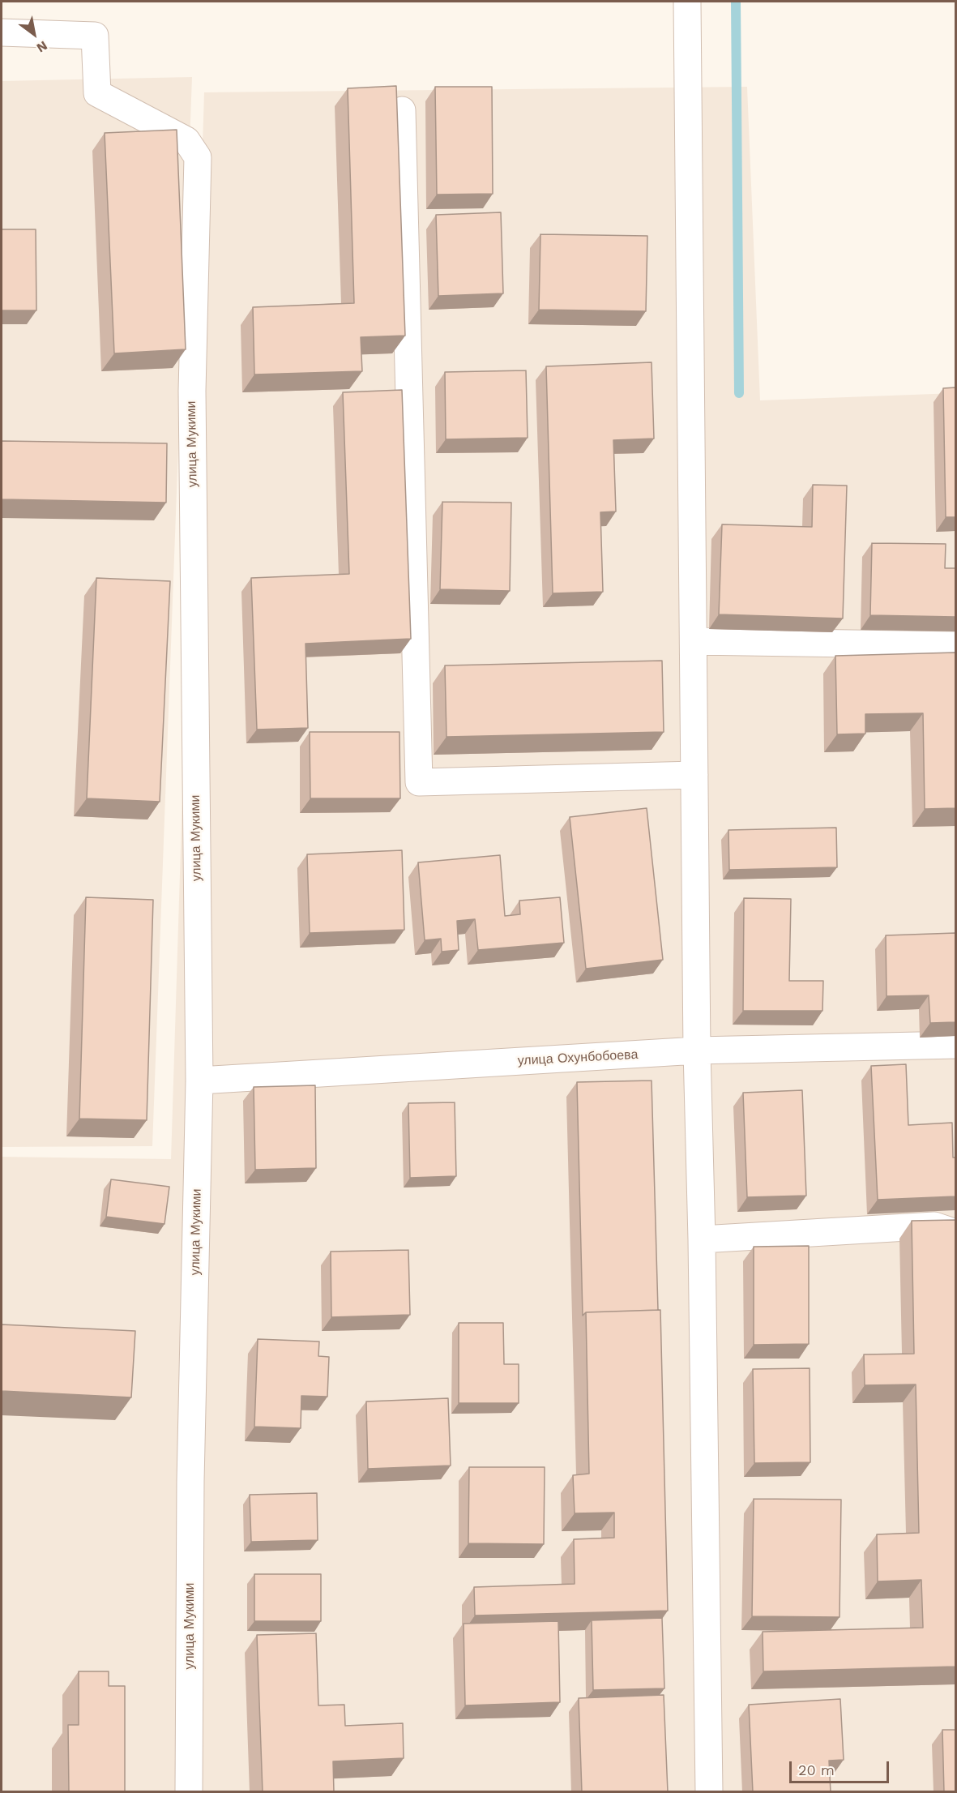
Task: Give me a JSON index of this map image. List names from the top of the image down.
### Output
{
  "streets": {
    "street": ["улица Мукими", "улица Охунбобоева"]
  },
  "crossings": [
    ["улица Мукими", "улица Охунбобоева"]
  ],
  "scale_bar": "20 m",
  "north": "bottom right"
}
